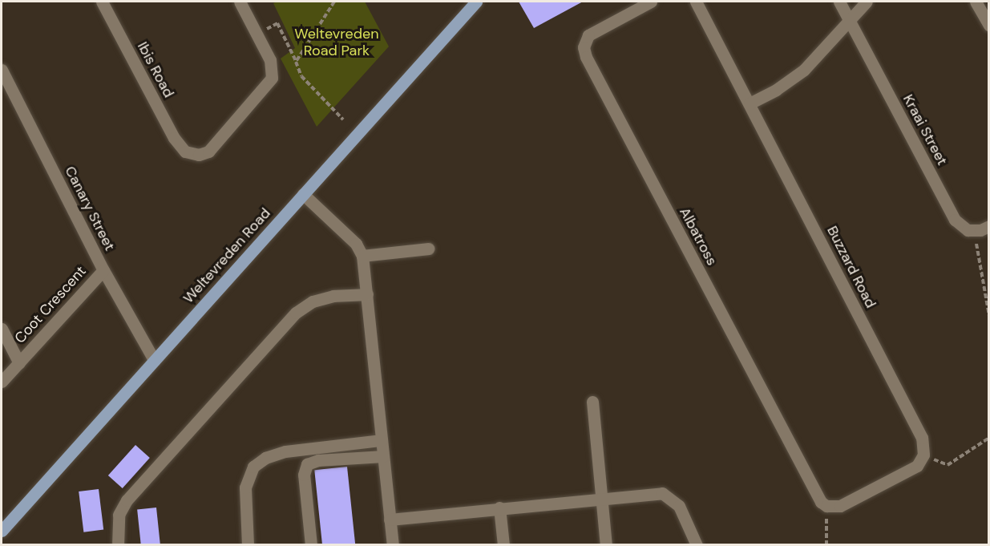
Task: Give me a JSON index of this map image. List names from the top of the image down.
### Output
{
  "streets": {
    "main road": ["Weltevreden Road"],
    "street": [
      "Ibis Road",
      "Kraai Street",
      "Canary Street",
      "Albatross",
      "Buzzard Road",
      "Coot Crescent"
    ]
  },
  "crossings": [
    ["Canary Street", "Weltevreden Road"],
    ["Canary Street", "Coot Crescent"]
  ],
  "parks": ["Weltevreden Road Park"]
}
